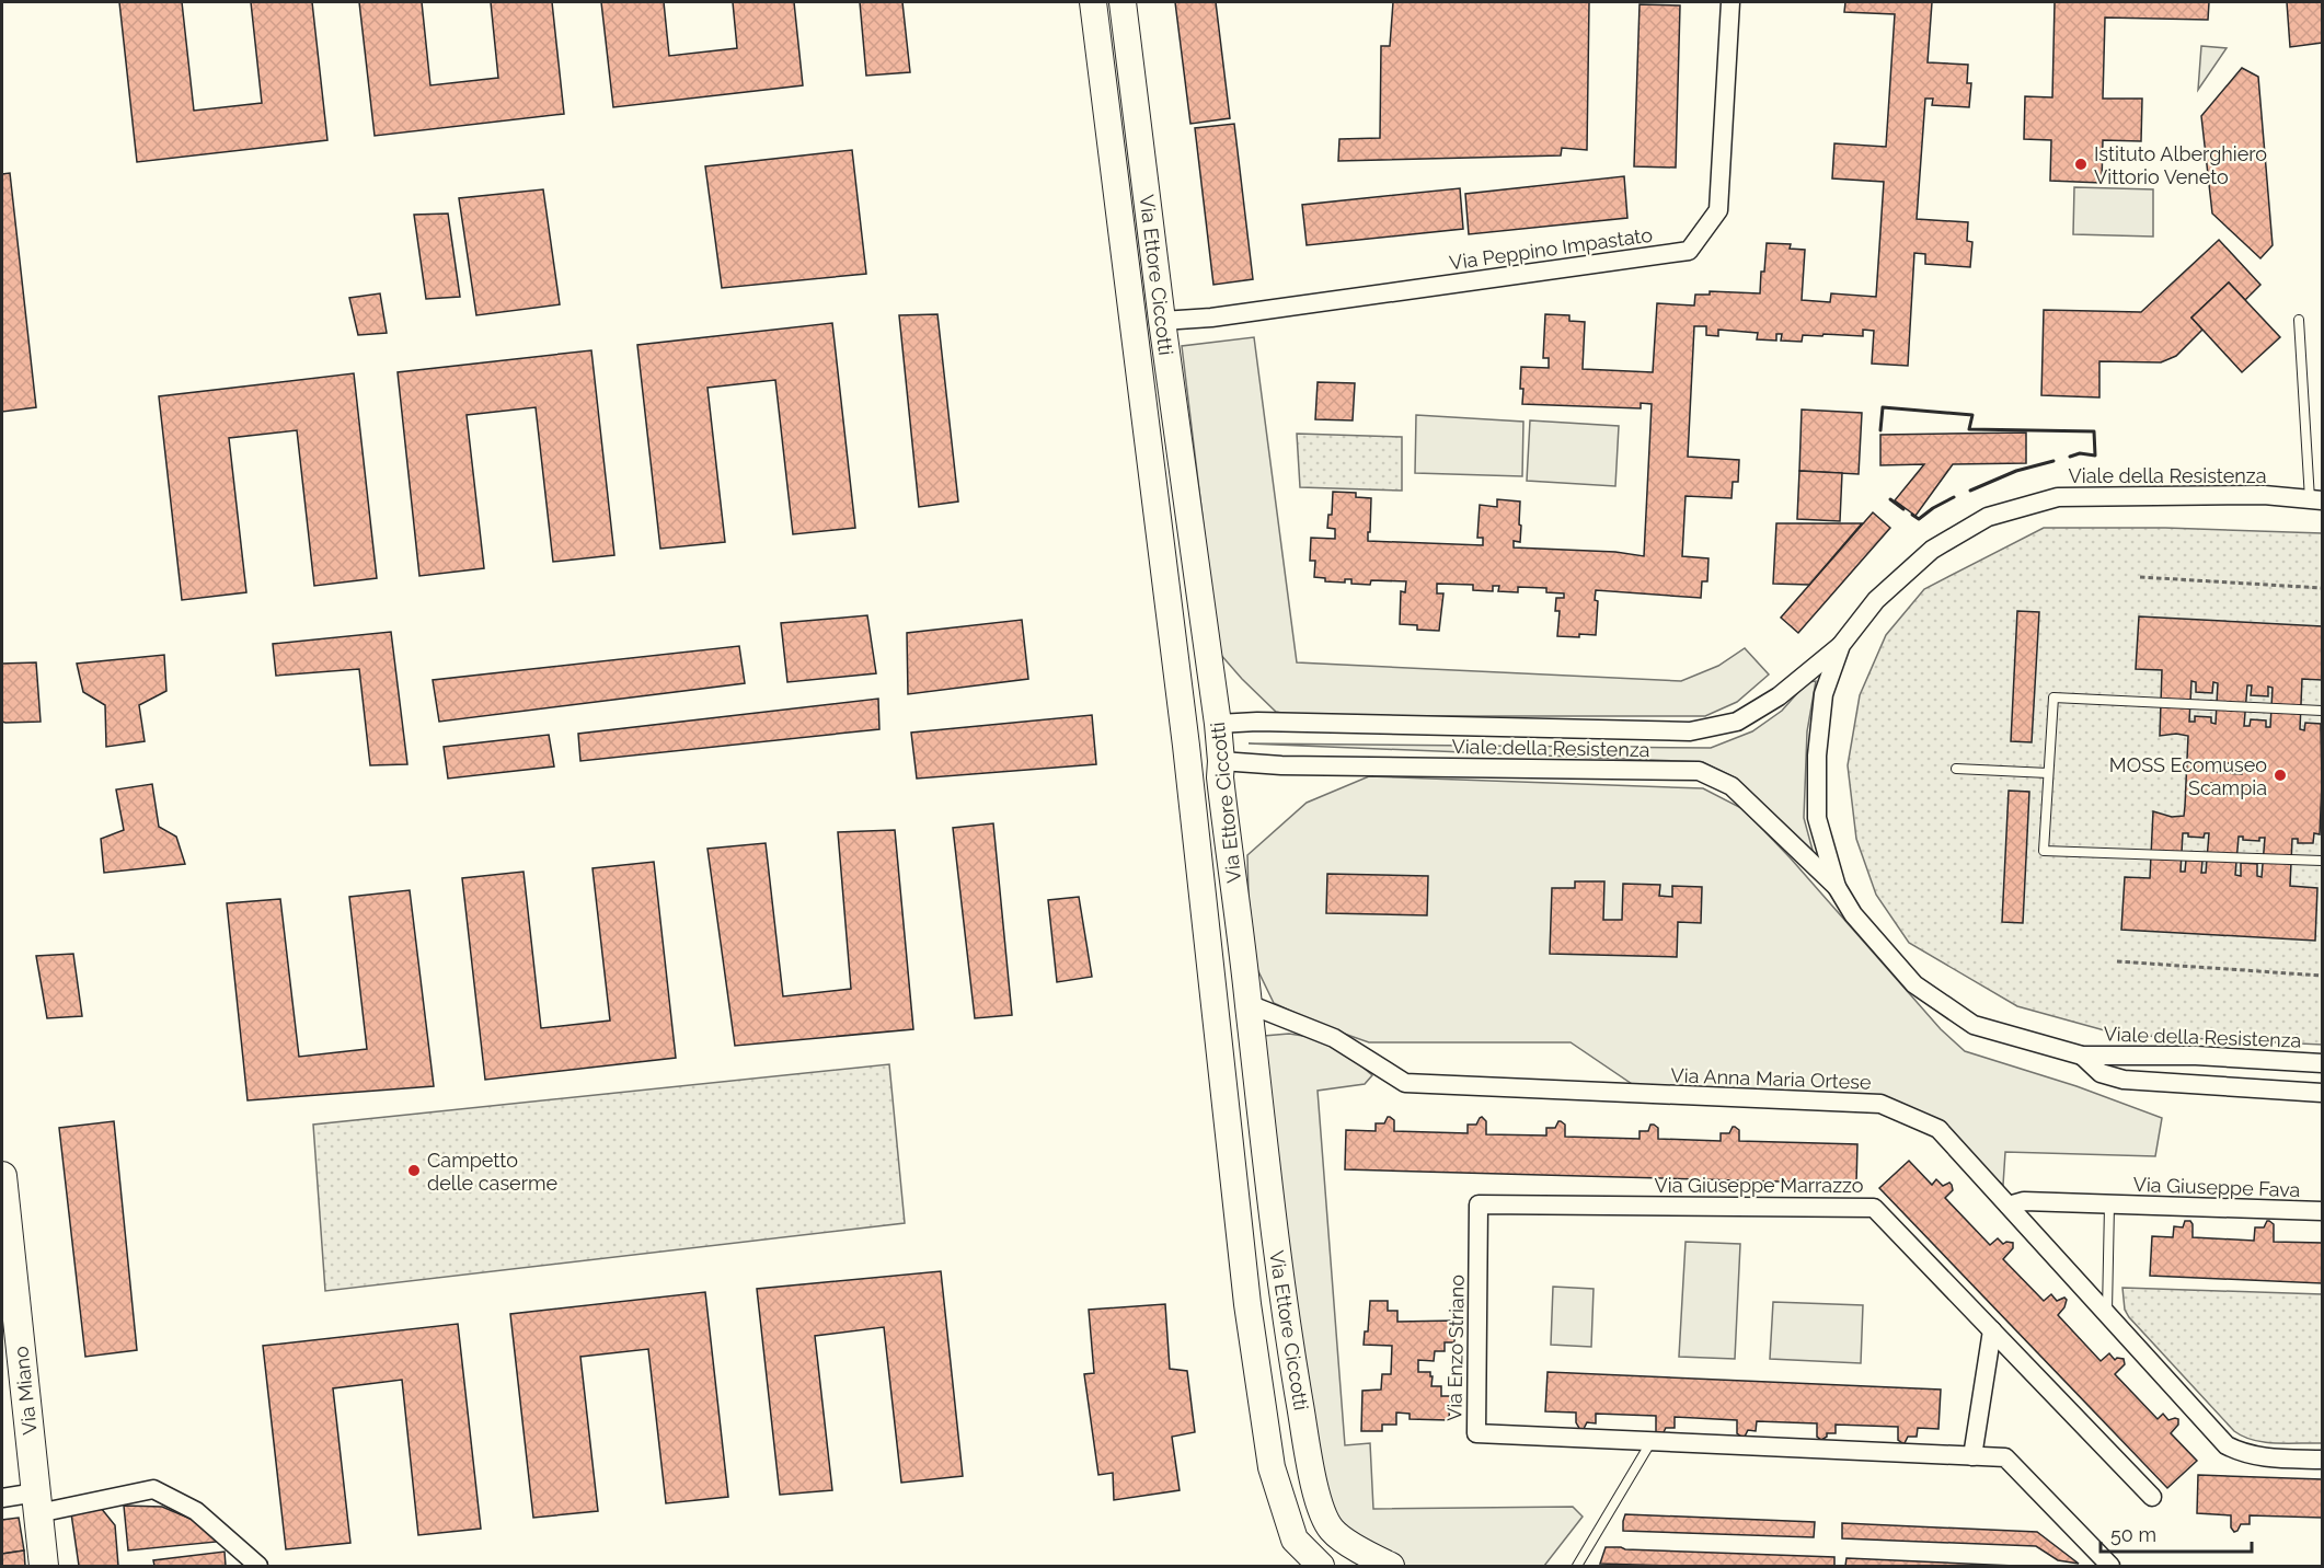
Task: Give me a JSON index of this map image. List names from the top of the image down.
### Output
{
  "streets": {
    "main road": ["Via Miano"],
    "street": [
      "Via Peppino Impastato",
      "Via Ettore Ciccotti",
      "Viale della Resistenza",
      "Via Anna Maria Ortese",
      "Via Giuseppe Marrazzo",
      "Via Giuseppe Fava",
      "Via Enzo Striano"
    ]
  },
  "crossings": [
    ["Via Peppino Impastato", "Via Ettore Ciccotti"],
    ["Via Ettore Ciccotti", "Viale della Resistenza"],
    ["Via Ettore Ciccotti", "Via Anna Maria Ortese"],
    ["Via Anna Maria Ortese", "Via Giuseppe Fava"],
    ["Via Giuseppe Marrazzo", "Via Enzo Striano"]
  ],
  "places": ["Istituto Alberghiero Vittorio Veneto", "MOSS Ecomuseo Scampia", "Campetto delle caserme"],
  "scale_bar": "50 m"
}
